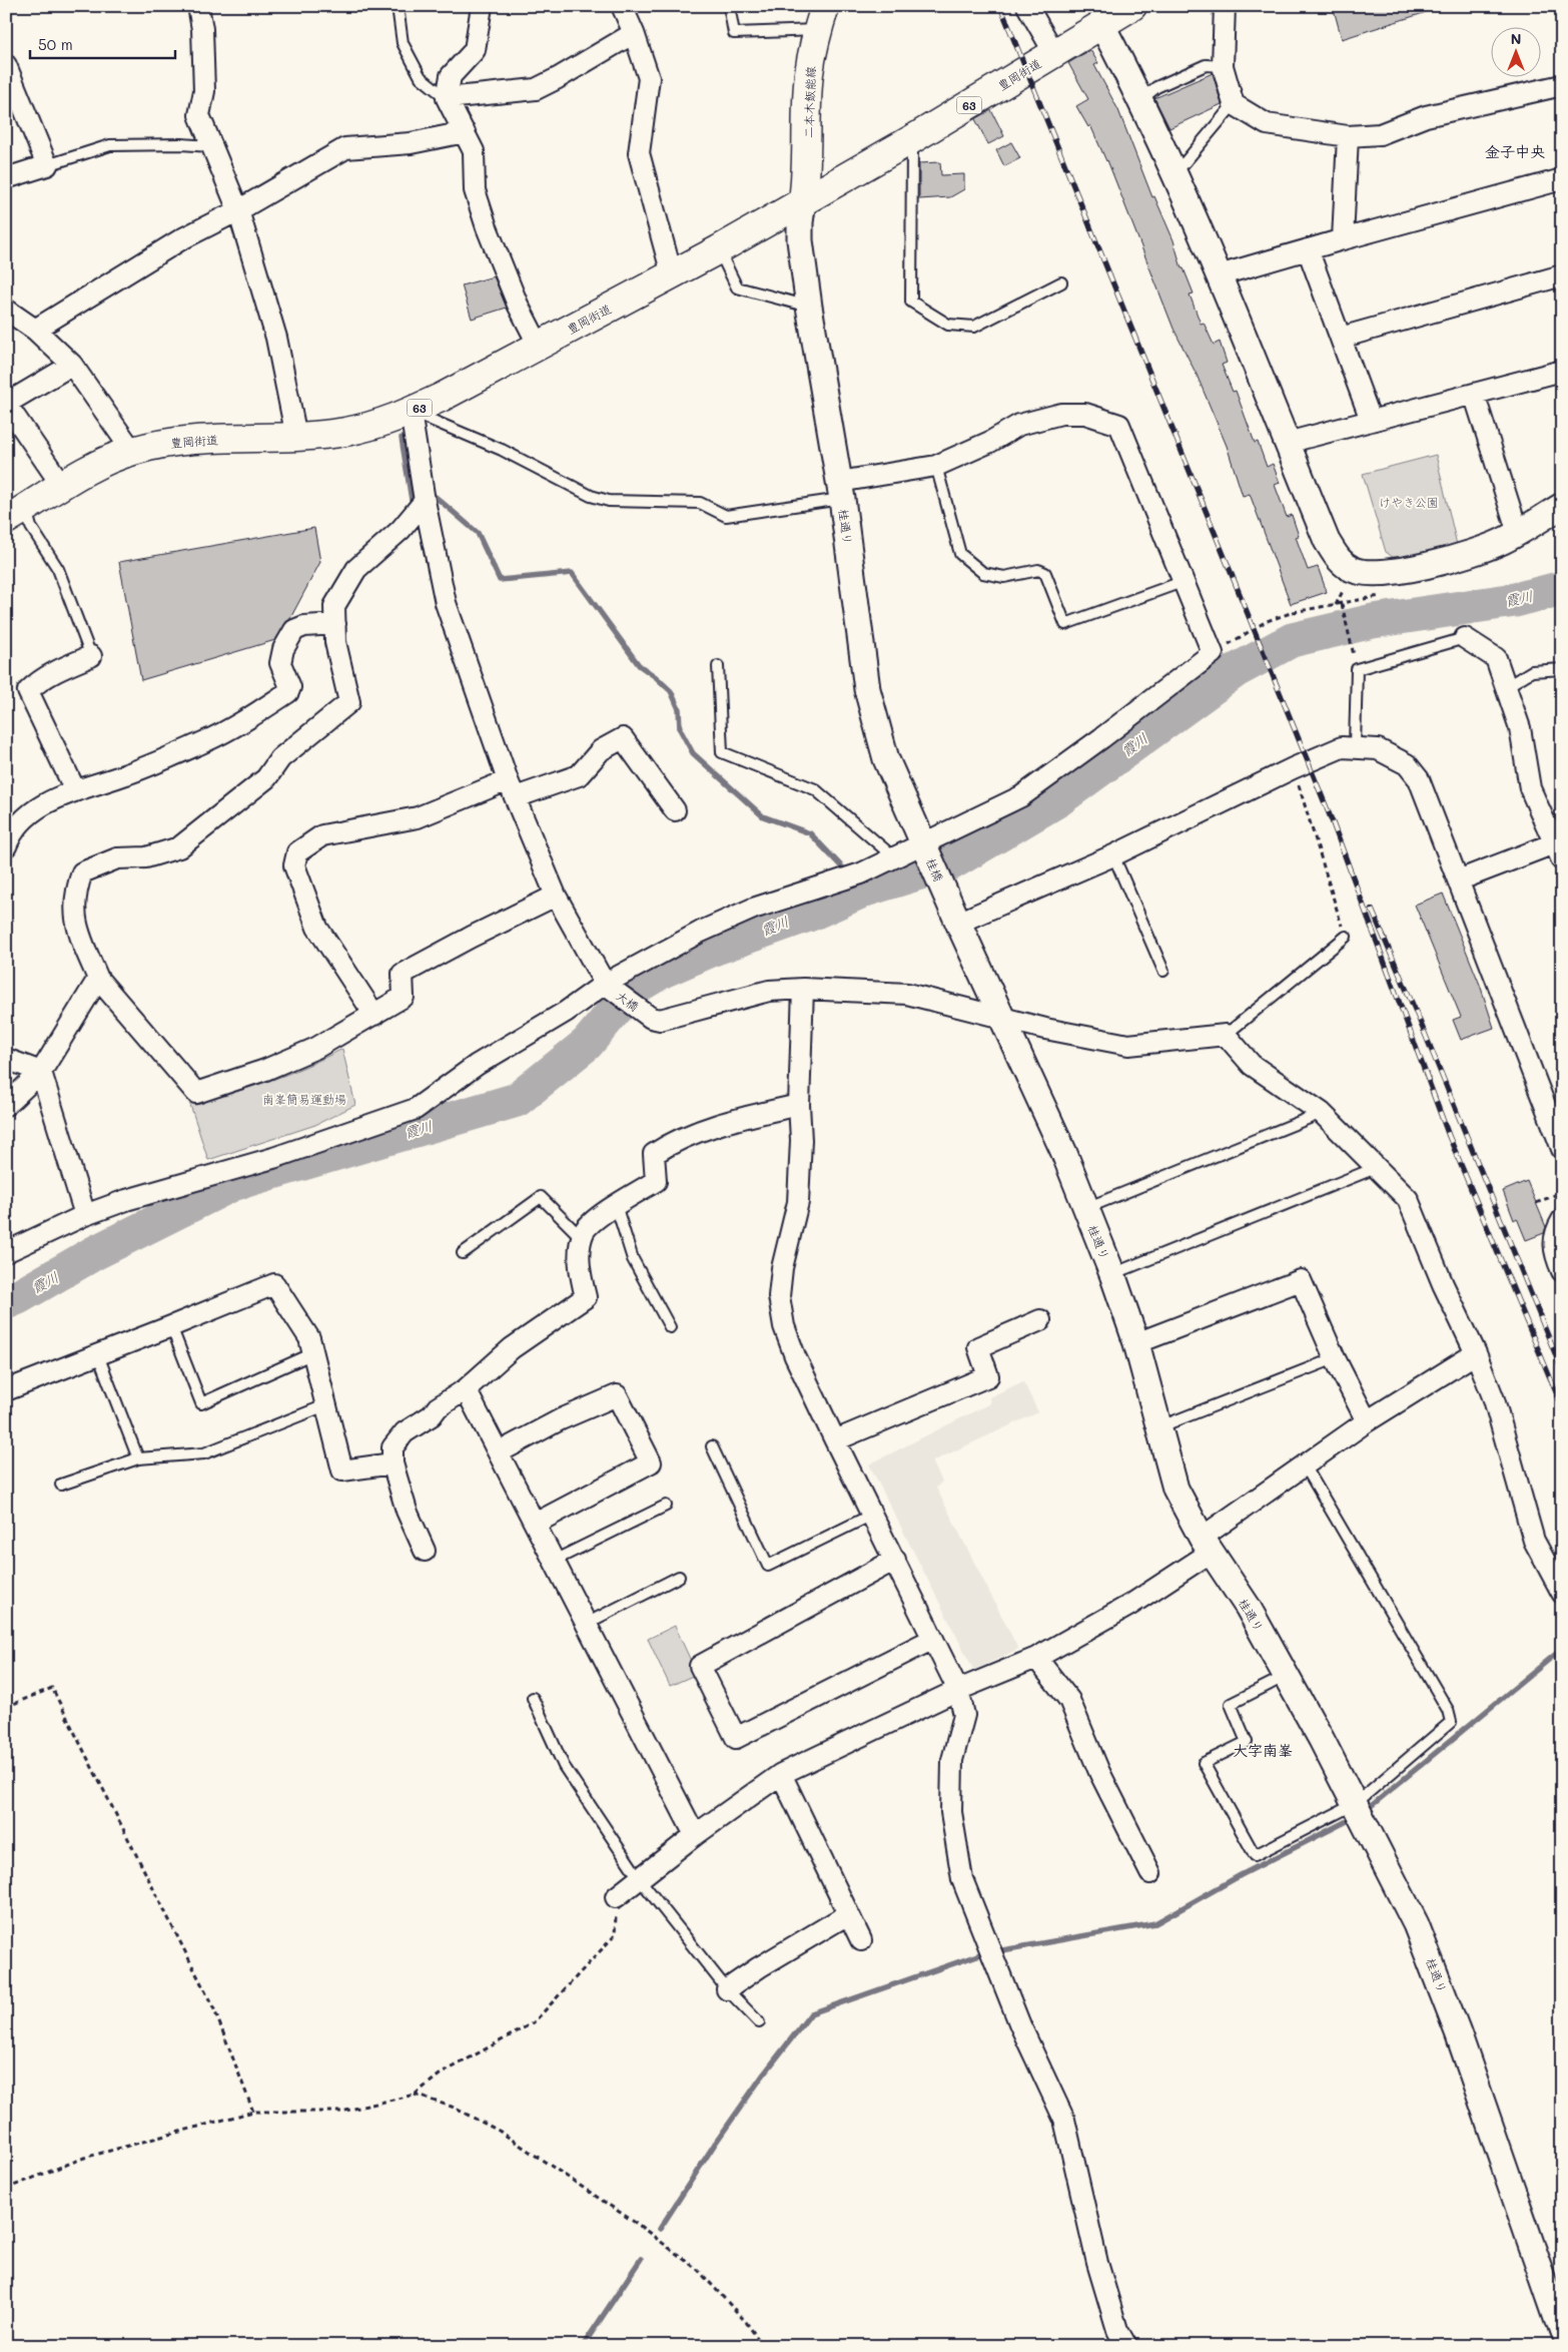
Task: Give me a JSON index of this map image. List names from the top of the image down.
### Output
{
  "streets": {
    "main road": ["豊岡街道", "二本木飯能線", "63"],
    "street": ["桂通り", "桂橋", "大橋"]
  },
  "crossings": [
    ["豊岡街道", "二本木飯能線"],
    ["豊岡街道", "桂通り"],
    ["二本木飯能線", "桂通り"],
    ["桂通り", "桂橋"]
  ],
  "districts": ["金子中央", "大字南峯"],
  "water": ["霞川"],
  "parks": ["けやき公園", "南峯簡易運動場"],
  "scale_bar": "50 m",
  "north": "top"
}
